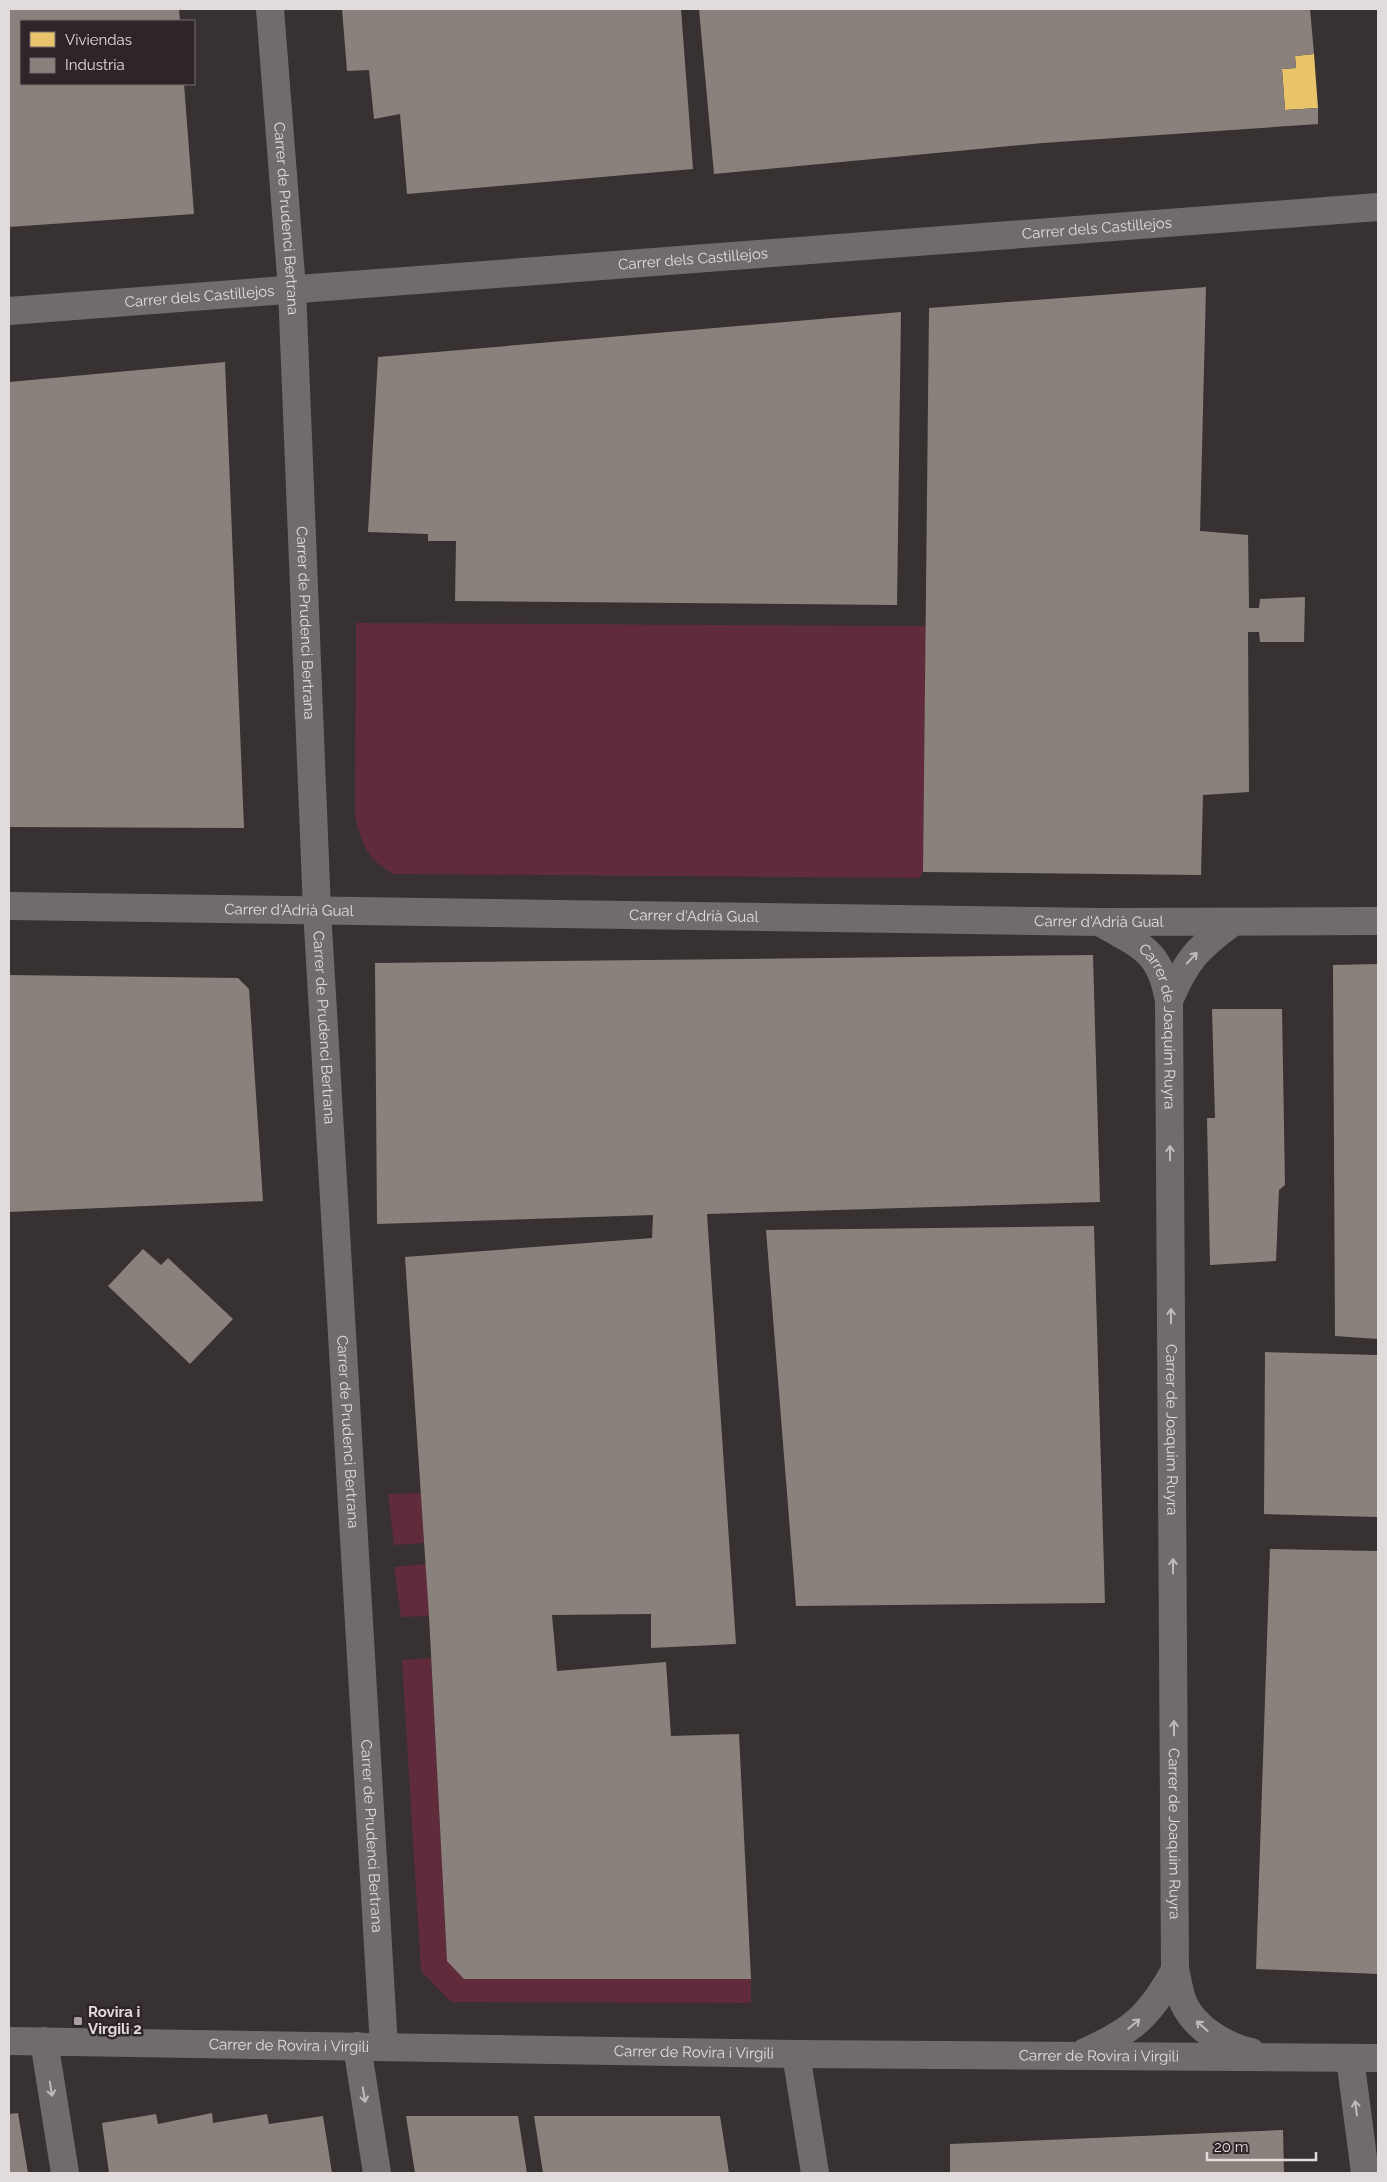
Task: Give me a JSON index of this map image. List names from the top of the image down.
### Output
{
  "streets": {
    "street": [
      "Carrer de Prudenci Bertrana",
      "Carrer dels Castillejos",
      "Carrer d'Adrià Gual",
      "Carrer de Joaquim Ruyra",
      "Carrer de Rovira i Virgili"
    ]
  },
  "crossings": [
    ["Carrer de Prudenci Bertrana", "Carrer dels Castillejos"],
    ["Carrer de Prudenci Bertrana", "Carrer d'Adrià Gual"],
    ["Carrer de Prudenci Bertrana", "Carrer de Rovira i Virgili"],
    ["Carrer d'Adrià Gual", "Carrer de Joaquim Ruyra"],
    ["Carrer de Joaquim Ruyra", "Carrer de Rovira i Virgili"]
  ],
  "one_way": ["Carrer de Joaquim Ruyra"],
  "places": {
    "transit": ["Rovira i Virgili 2"]
  },
  "legend": ["Viviendas", "Industria"],
  "scale_bar": "20 m"
}
